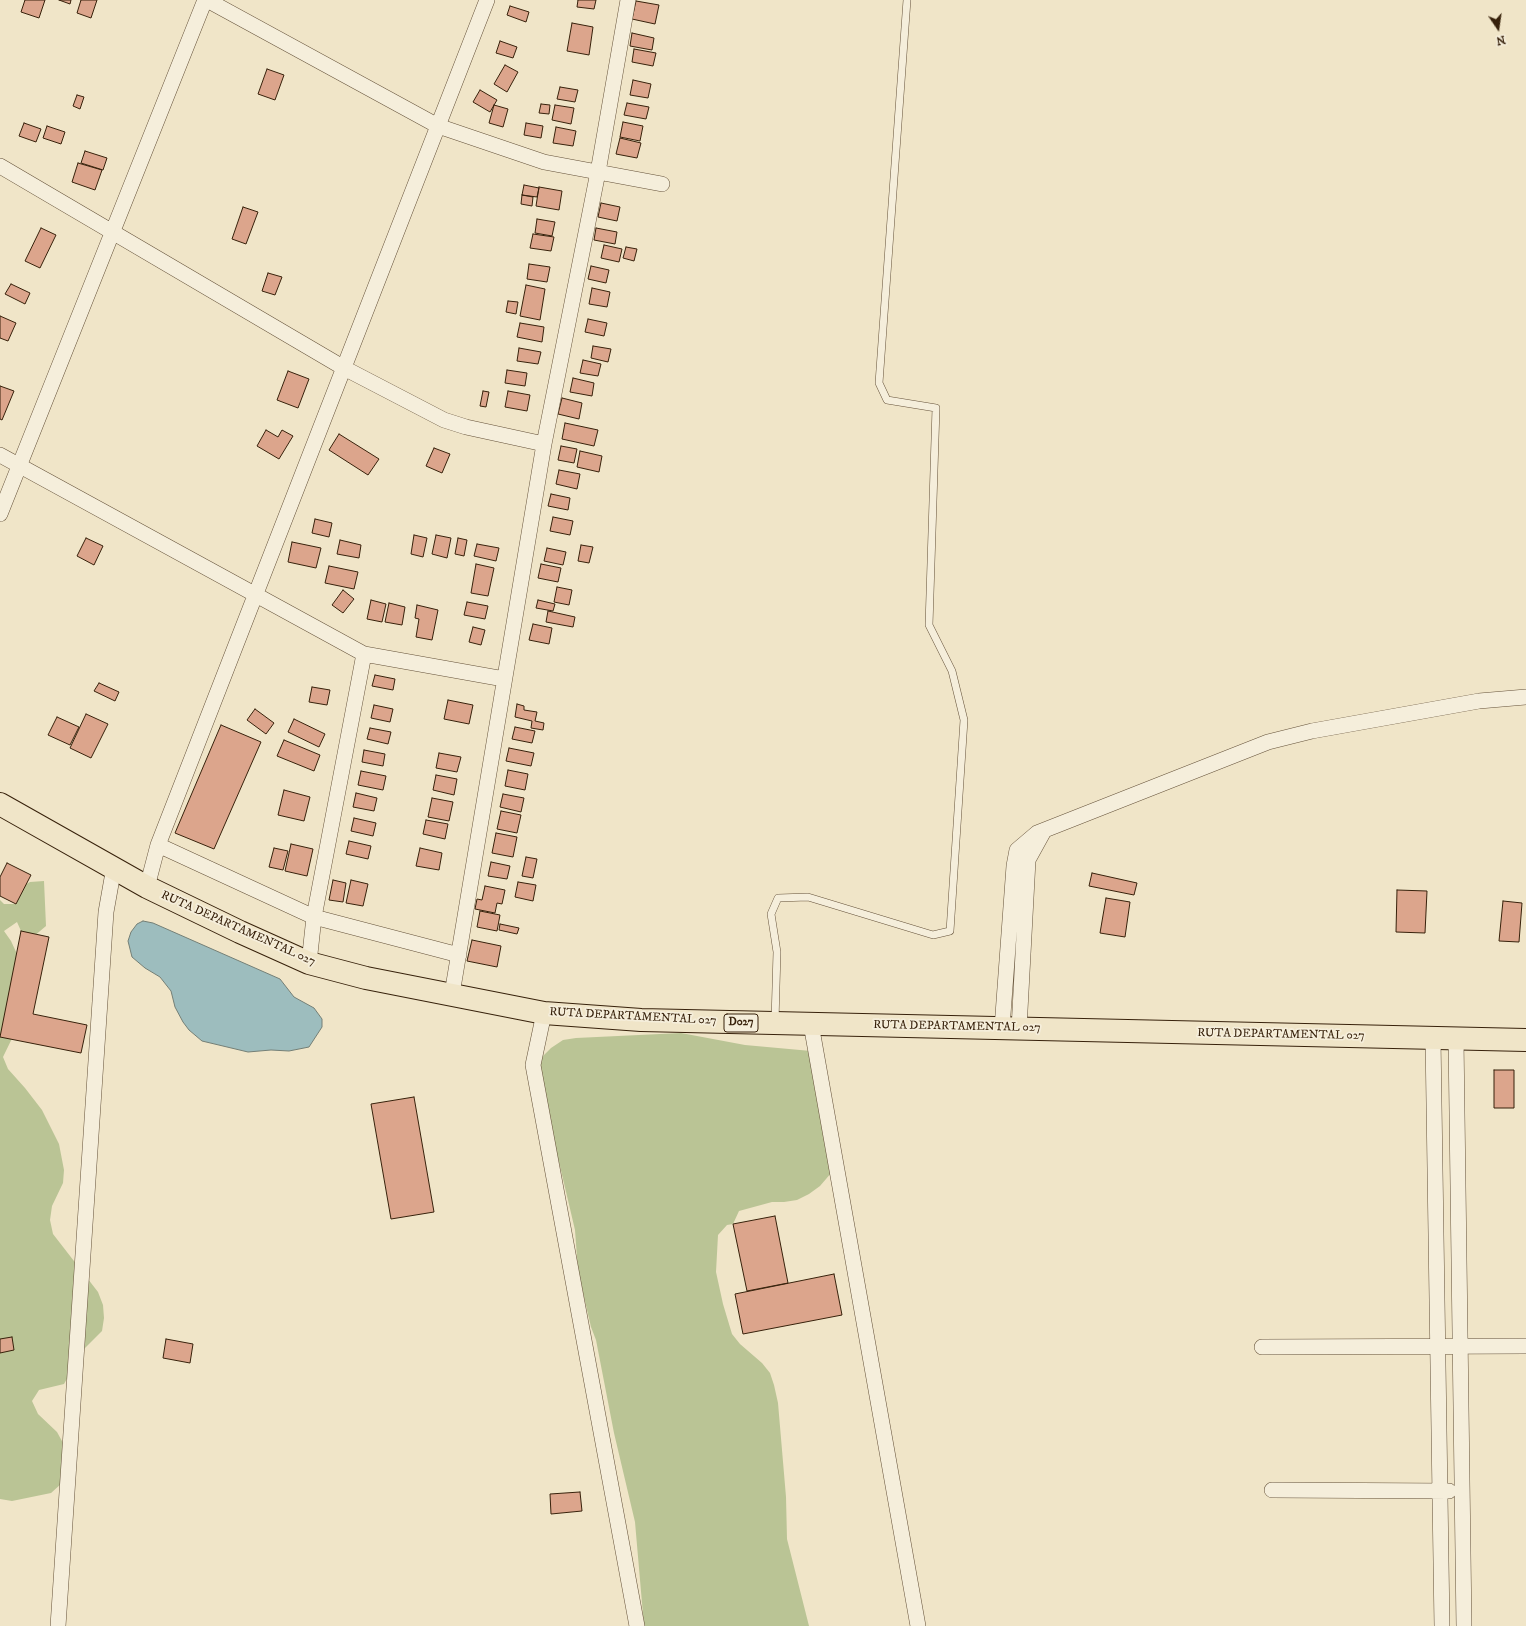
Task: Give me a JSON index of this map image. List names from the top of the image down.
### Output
{
  "streets": {
    "main road": ["RUTA DEPARTAMENTAL 027", "D027"]
  },
  "north": "bottom"
}
